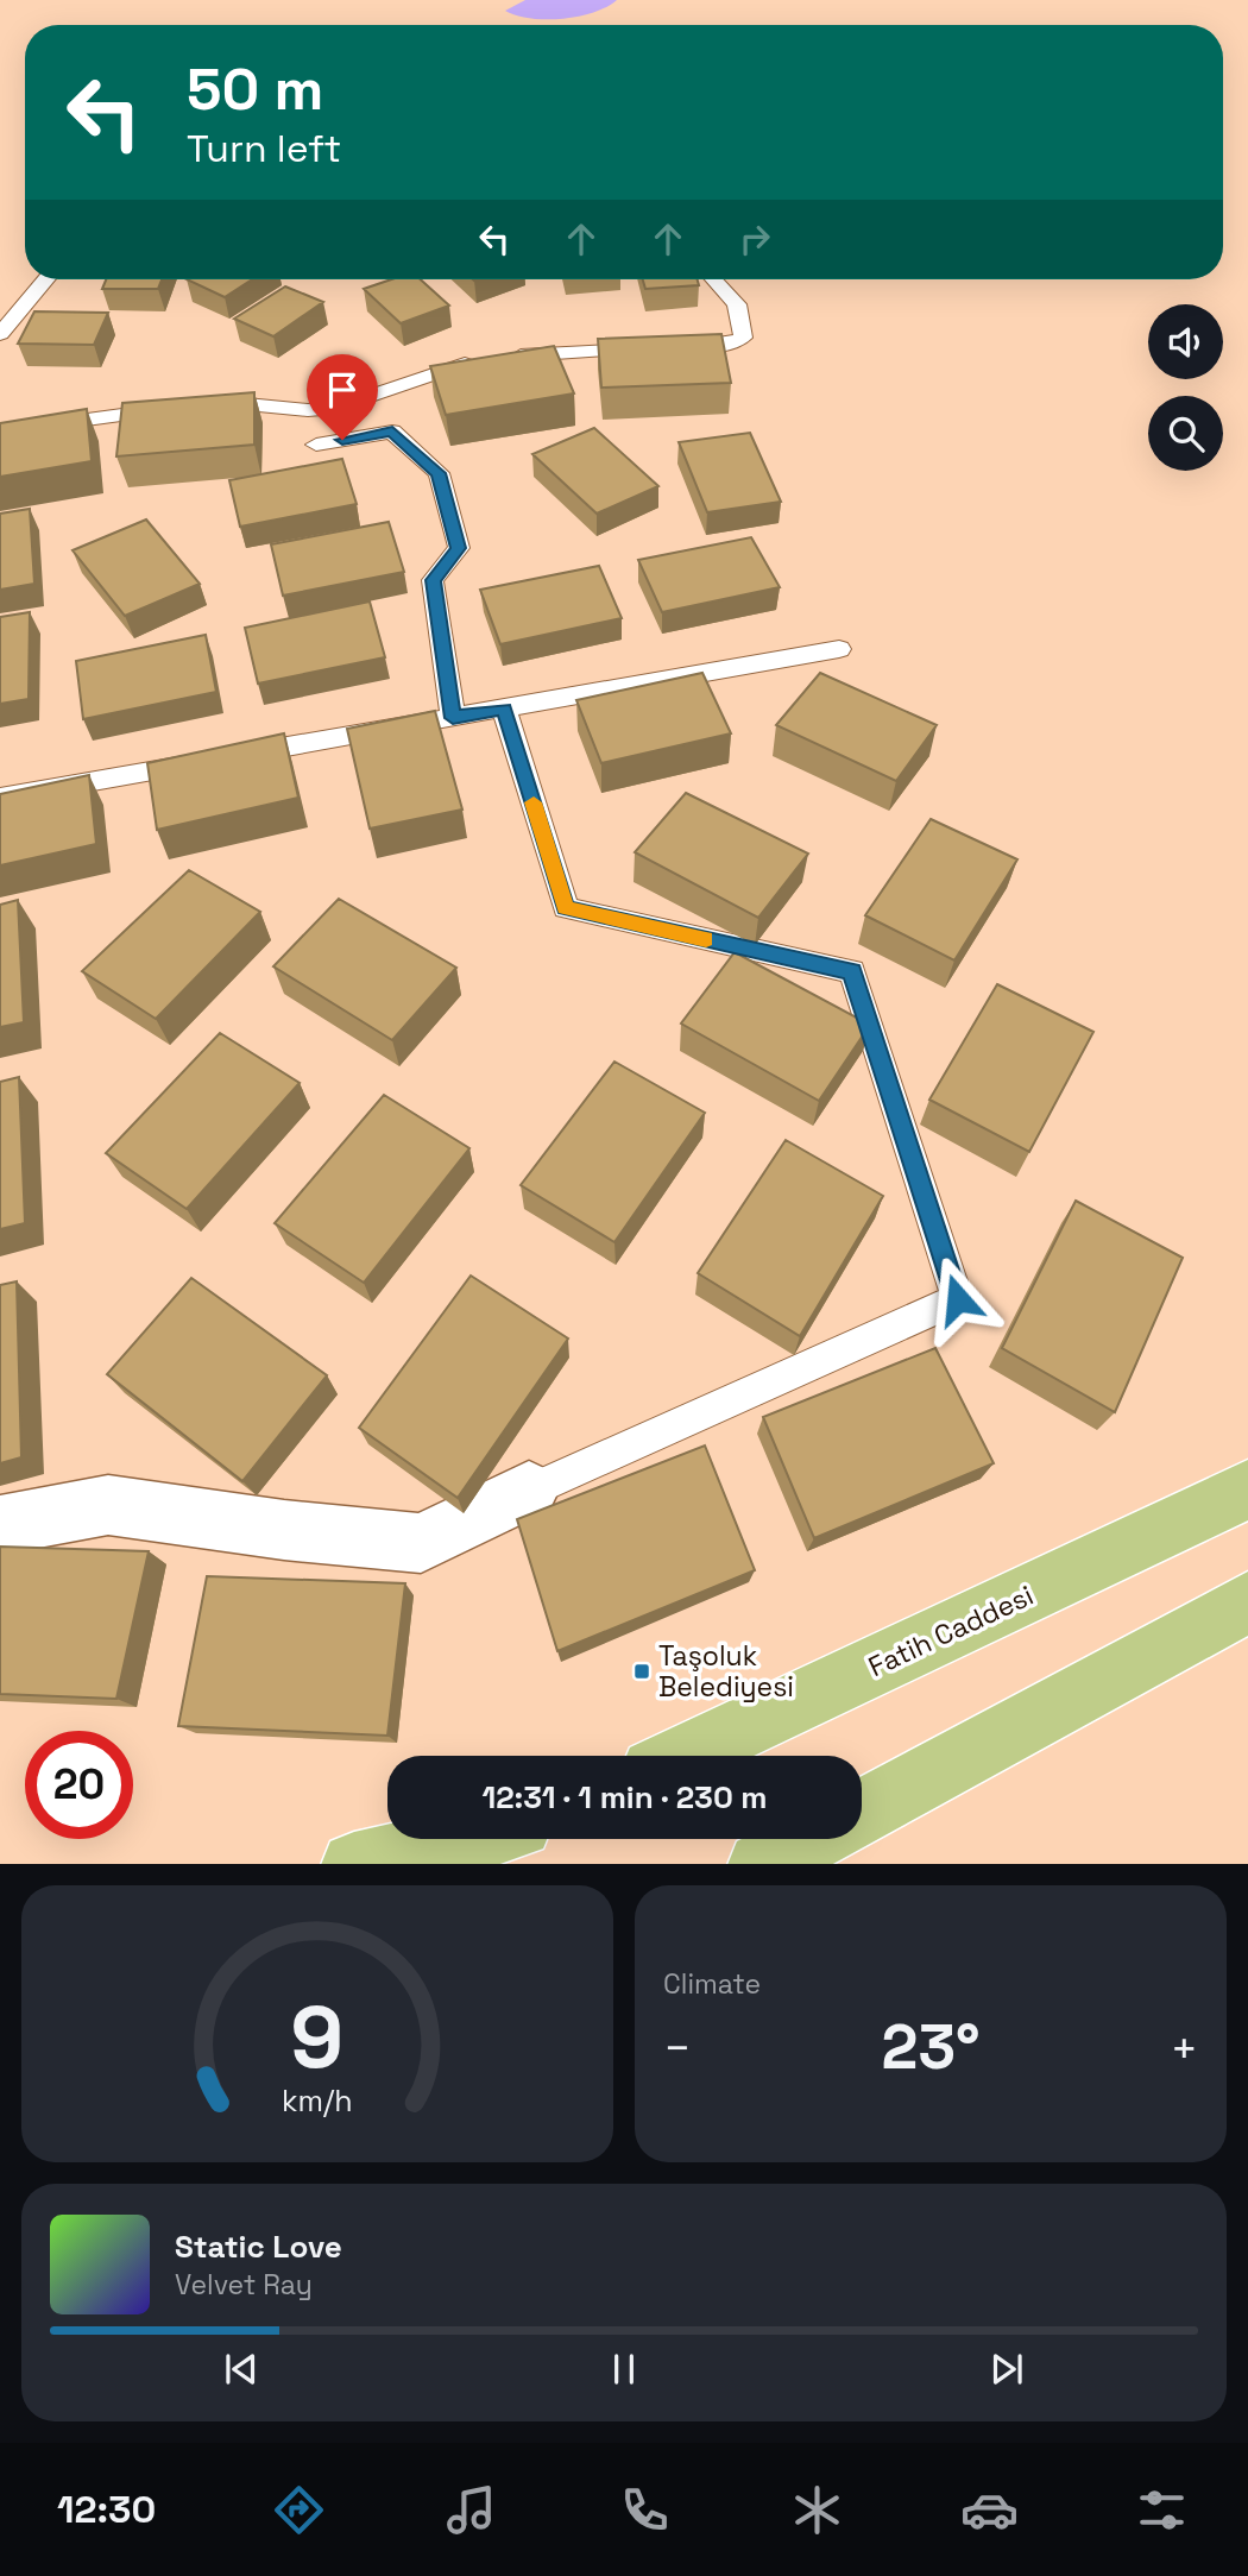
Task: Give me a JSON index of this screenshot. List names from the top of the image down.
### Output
{
  "streets": {
    "main road": ["Fatih Caddesi"]
  },
  "places": {
    "transit": ["Taşoluk Belediyesi"]
  },
  "page": {
    "turn": ["50 m", "Turn left"],
    "limit": "20",
    "trip": "12:31 · 1 min · 230 m",
    "tile": "Climate",
    "heat": ["−", "23°", "+"],
    "song": ["Static Love", "Velvet Ray"],
    "tabs": "12:30",
    "gauge": ["9", "km/h"]
  }
}
